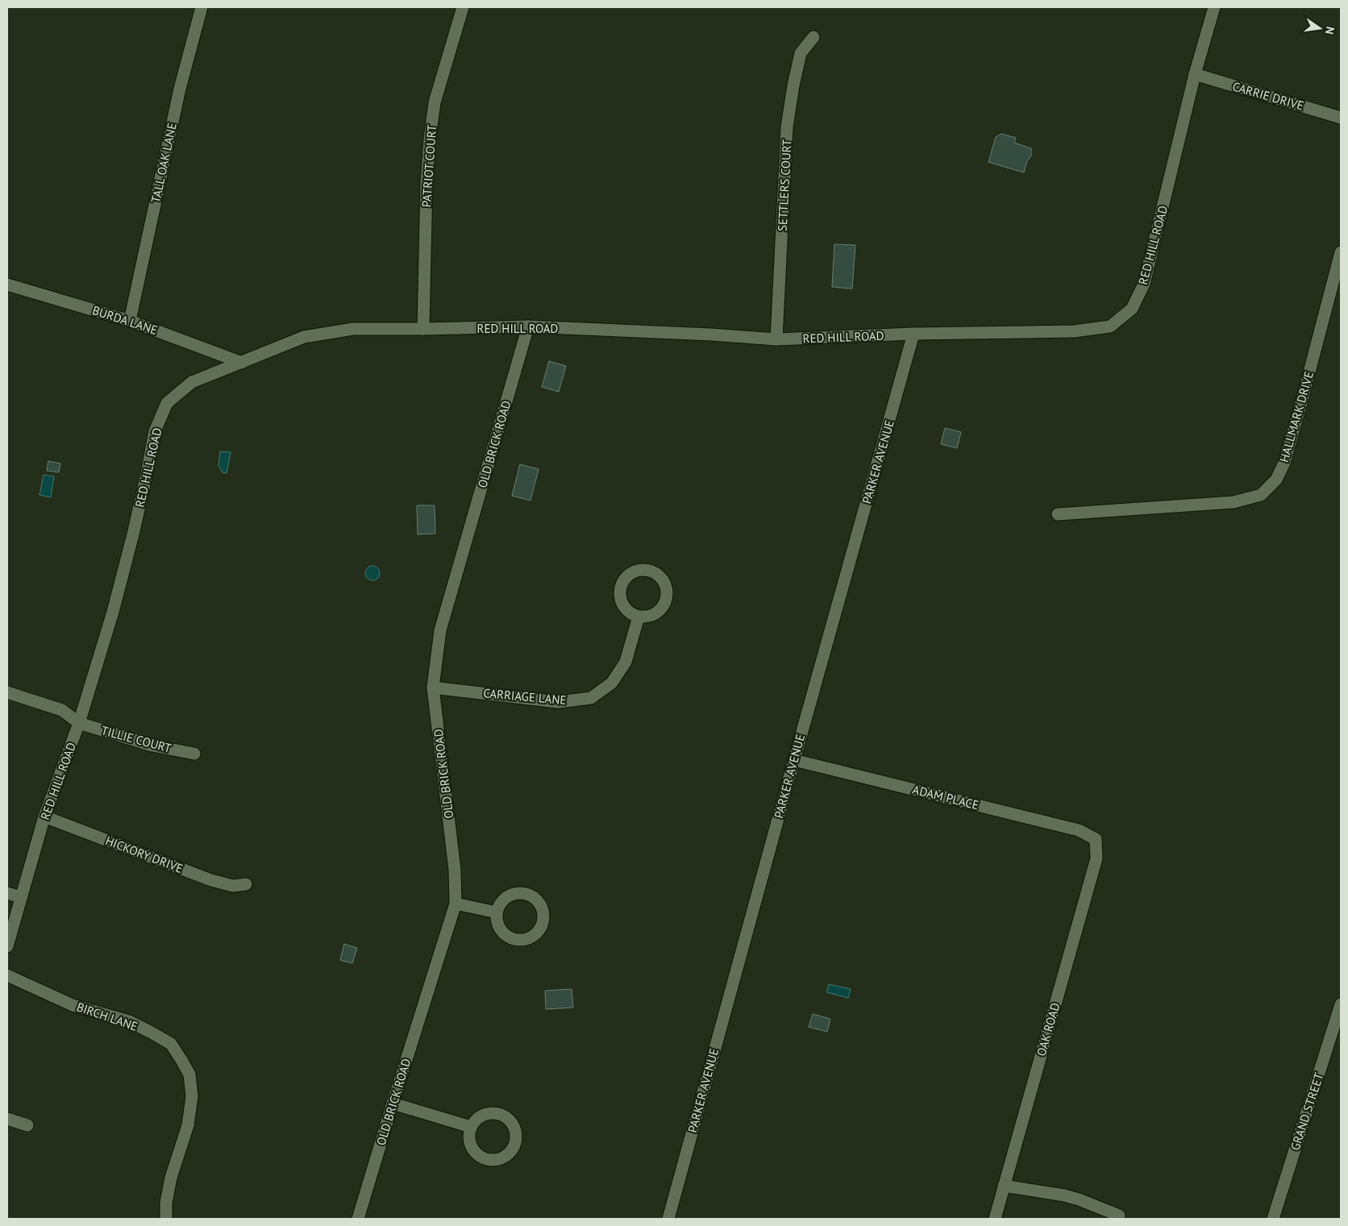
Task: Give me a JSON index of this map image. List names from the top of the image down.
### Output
{
  "streets": {
    "street": [
      "CARRIE DRIVE",
      "TALL OAK LANE",
      "PATRIOT COURT",
      "SETTLERS COURT",
      "RED HILL ROAD",
      "BURDA LANE",
      "HALLMARK DRIVE",
      "OLD BRICK ROAD",
      "PARKER AVENUE",
      "CARRIAGE LANE",
      "TILLIE COURT",
      "ADAM PLACE",
      "HICKORY DRIVE",
      "BIRCH LANE",
      "OAK ROAD",
      "GRAND STREET"
    ]
  },
  "crossings": [
    ["CARRIE DRIVE", "RED HILL ROAD"],
    ["TALL OAK LANE", "BURDA LANE"],
    ["PATRIOT COURT", "RED HILL ROAD"],
    ["SETTLERS COURT", "RED HILL ROAD"],
    ["RED HILL ROAD", "BURDA LANE"],
    ["RED HILL ROAD", "OLD BRICK ROAD"],
    ["RED HILL ROAD", "PARKER AVENUE"],
    ["RED HILL ROAD", "TILLIE COURT"],
    ["RED HILL ROAD", "HICKORY DRIVE"],
    ["OLD BRICK ROAD", "CARRIAGE LANE"],
    ["PARKER AVENUE", "ADAM PLACE"],
    ["ADAM PLACE", "OAK ROAD"]
  ],
  "north": "right"
}
